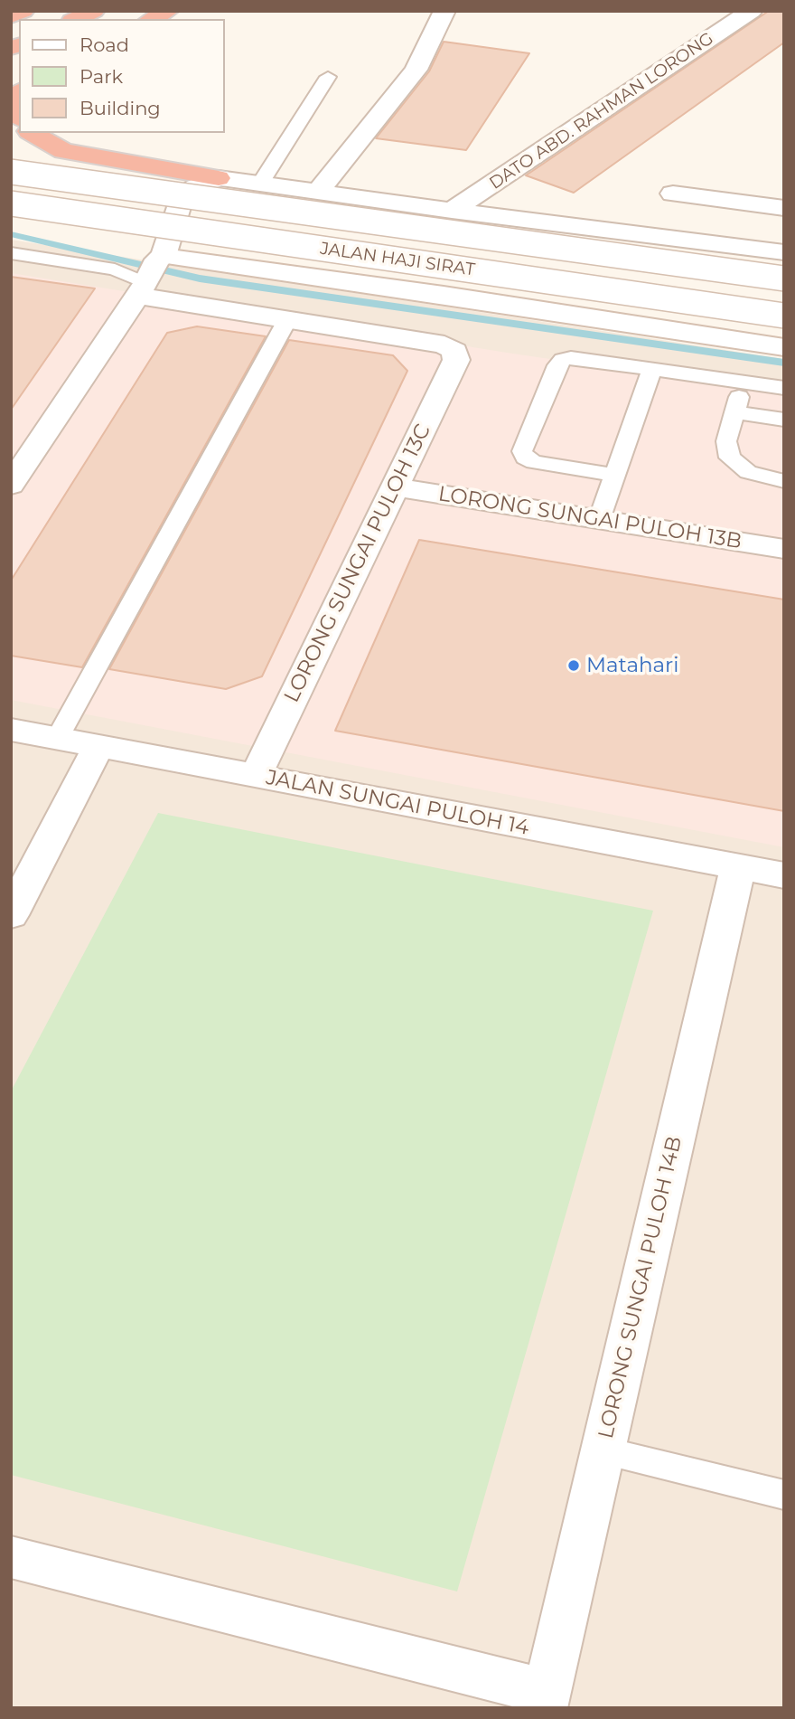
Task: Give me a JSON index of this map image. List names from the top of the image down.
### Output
{
  "streets": {
    "street": [
      "DATO ABD. RAHMAN LORONG",
      "JALAN HAJI SIRAT",
      "LORONG SUNGAI PULOH 13B",
      "LORONG SUNGAI PULOH 13C",
      "JALAN SUNGAI PULOH 14",
      "LORONG SUNGAI PULOH 14B"
    ]
  },
  "crossings": [
    ["LORONG SUNGAI PULOH 13B", "LORONG SUNGAI PULOH 13C"],
    ["LORONG SUNGAI PULOH 13C", "JALAN SUNGAI PULOH 14"],
    ["JALAN SUNGAI PULOH 14", "LORONG SUNGAI PULOH 14B"]
  ],
  "places": ["Matahari"],
  "legend": ["Road", "Park", "Building"]
}
